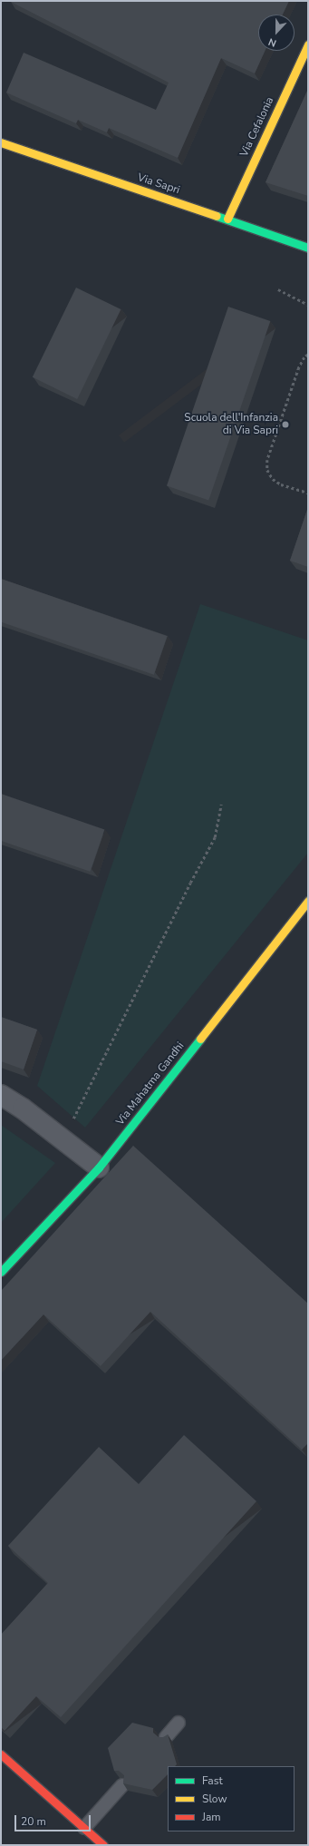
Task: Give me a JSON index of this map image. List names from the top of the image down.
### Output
{
  "streets": {
    "street": ["Via Cefalonia", "Via Sapri", "Via Mahatma Gandhi"]
  },
  "crossings": [
    ["Via Cefalonia", "Via Sapri"]
  ],
  "places": ["Scuola dell'Infanzia di Via Sapri"],
  "legend": ["Fast", "Slow", "Jam"],
  "scale_bar": "20 m",
  "north": "bottom"
}
